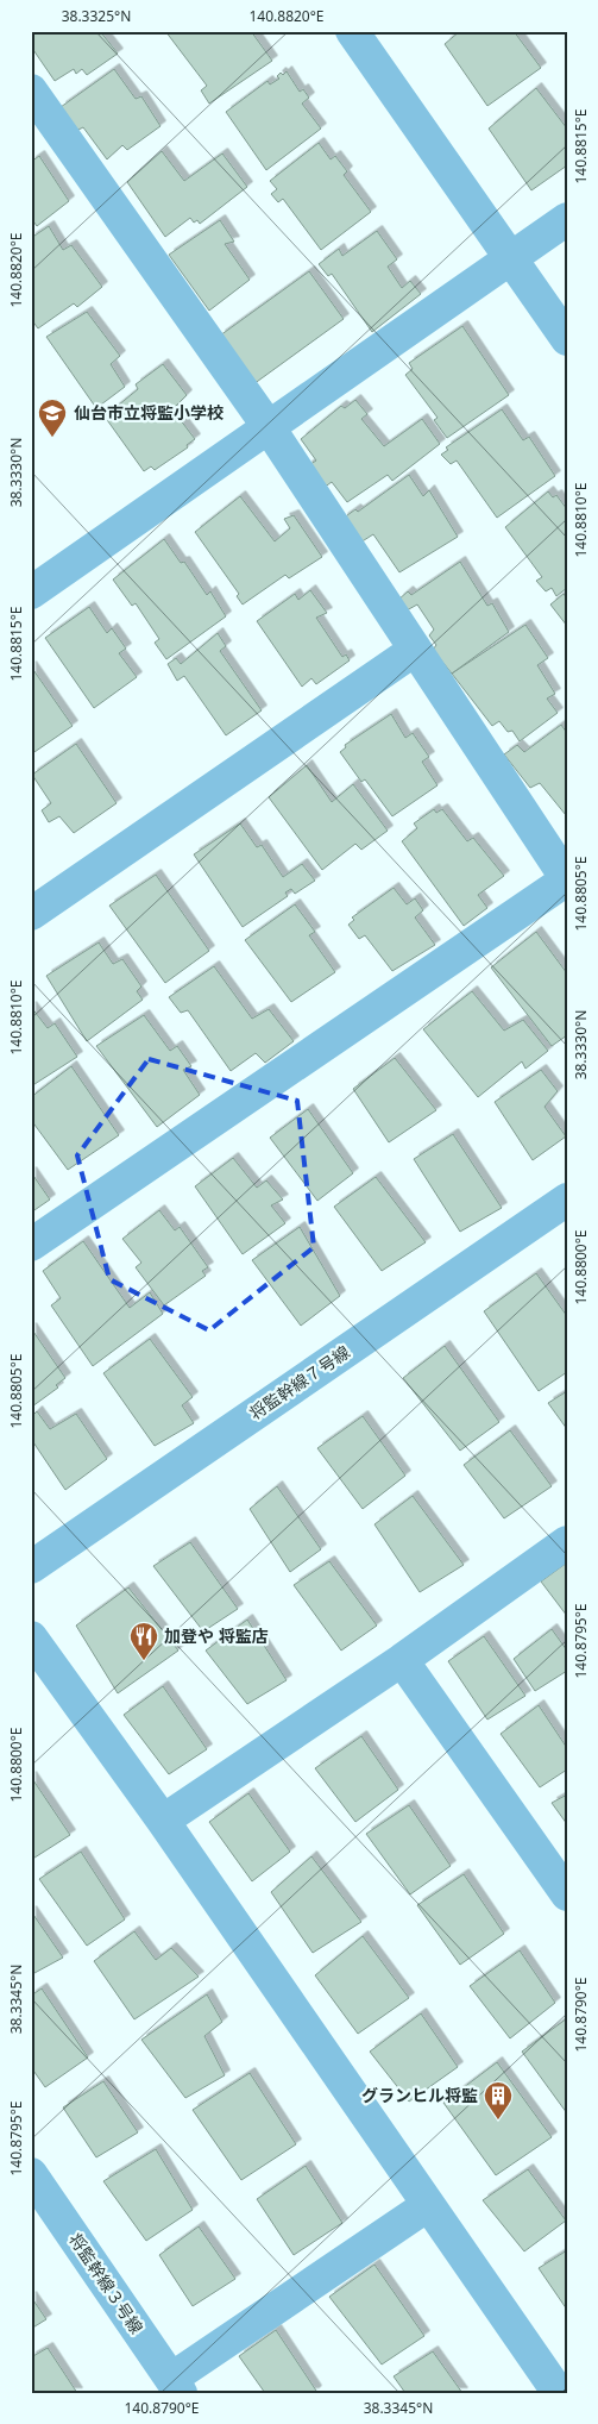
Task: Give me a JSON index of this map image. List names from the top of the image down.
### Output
{
  "streets": {
    "street": ["将監幹線７号線", "将監幹線３号線"]
  },
  "places": {
    "school or university": ["仙台市立将監小学校"],
    "restaurant": ["加登や 将監店"],
    "building": ["グランヒル将監"]
  },
  "coordinates": [
    "38.3325°N",
    "140.8820°E",
    "140.8815°E",
    "38.3330°N",
    "140.8810°E",
    "140.8805°E",
    "140.8800°E",
    "140.8795°E",
    "38.3345°N",
    "140.8790°E"
  ]
}
